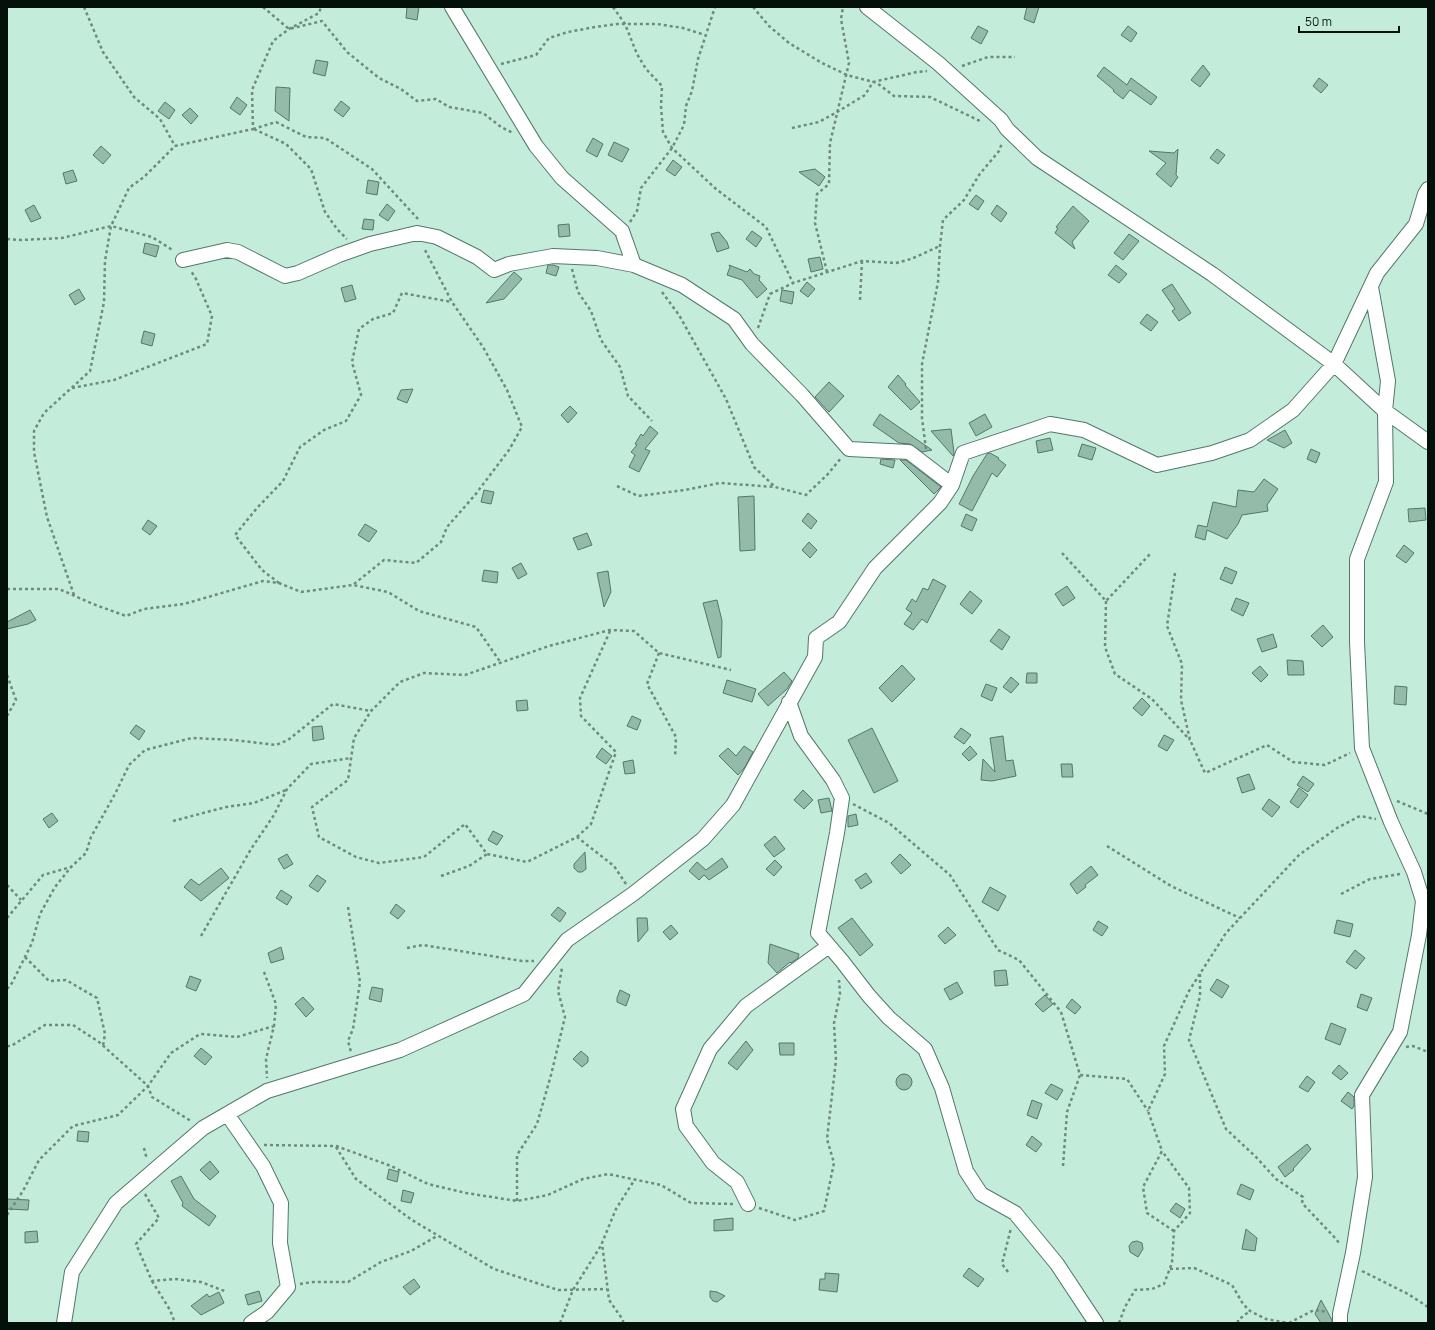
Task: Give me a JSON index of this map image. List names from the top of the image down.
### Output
{
  "scale_bar": "50 m"
}
